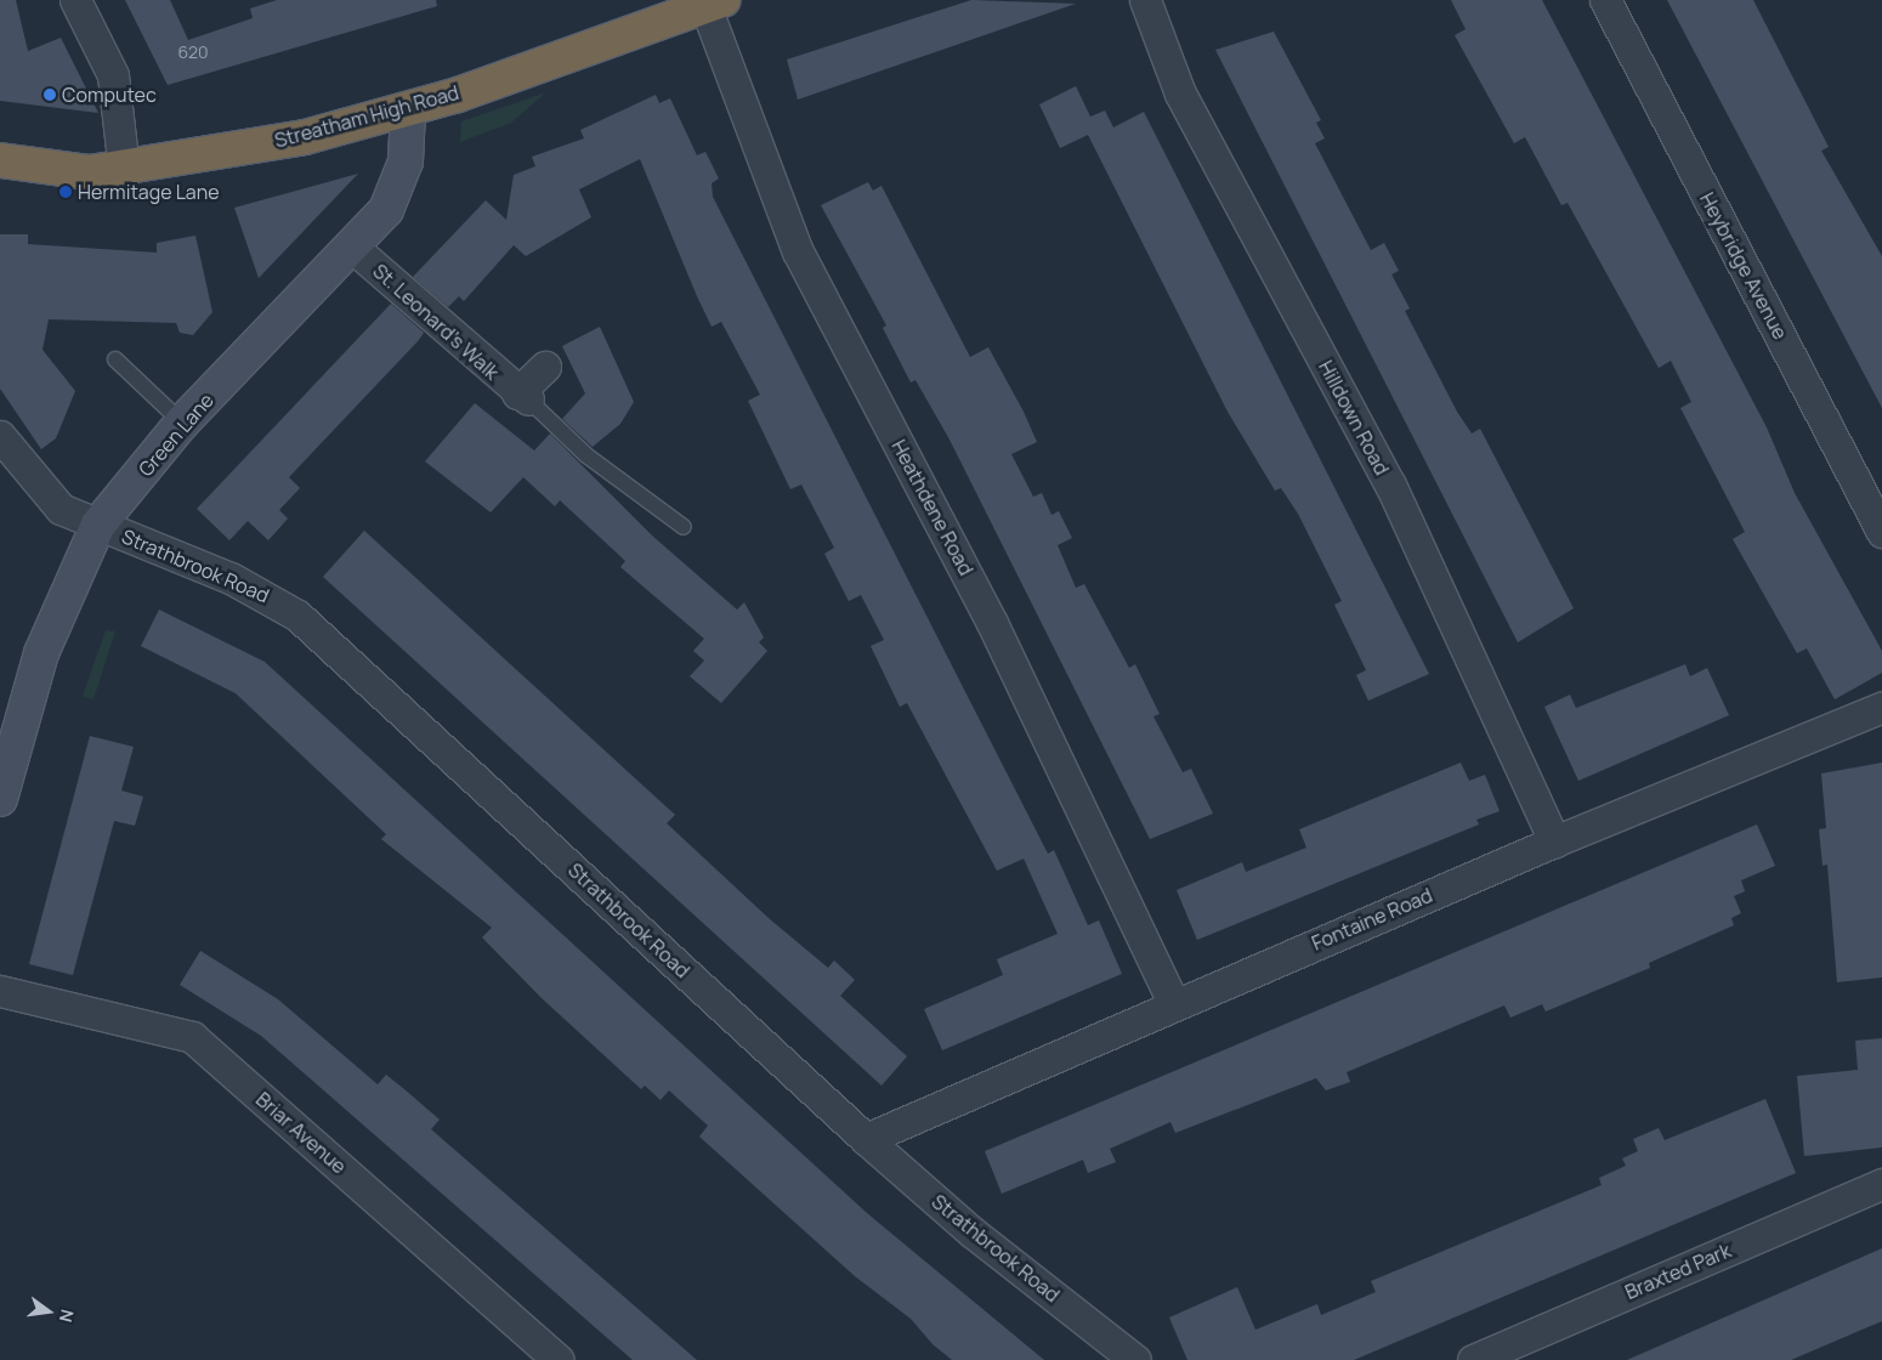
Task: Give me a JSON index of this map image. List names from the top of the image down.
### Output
{
  "streets": {
    "highway": ["Streatham High Road"],
    "main road": ["Green Lane"],
    "street": [
      "Heybridge Avenue",
      "St. Leonard's Walk",
      "Hilldown Road",
      "Heathdene Road",
      "Strathbrook Road",
      "Fontaine Road",
      "Briar Avenue",
      "Braxted Park"
    ]
  },
  "crossings": [
    ["Streatham High Road", "Green Lane"],
    ["Streatham High Road", "Heathdene Road"],
    ["St. Leonard's Walk", "Green Lane"],
    ["Hilldown Road", "Fontaine Road"],
    ["Green Lane", "Strathbrook Road"],
    ["Heathdene Road", "Fontaine Road"],
    ["Strathbrook Road", "Fontaine Road"]
  ],
  "places": ["Computec", "Hermitage Lane"],
  "house_numbers": ["620"],
  "north": "right"
}
